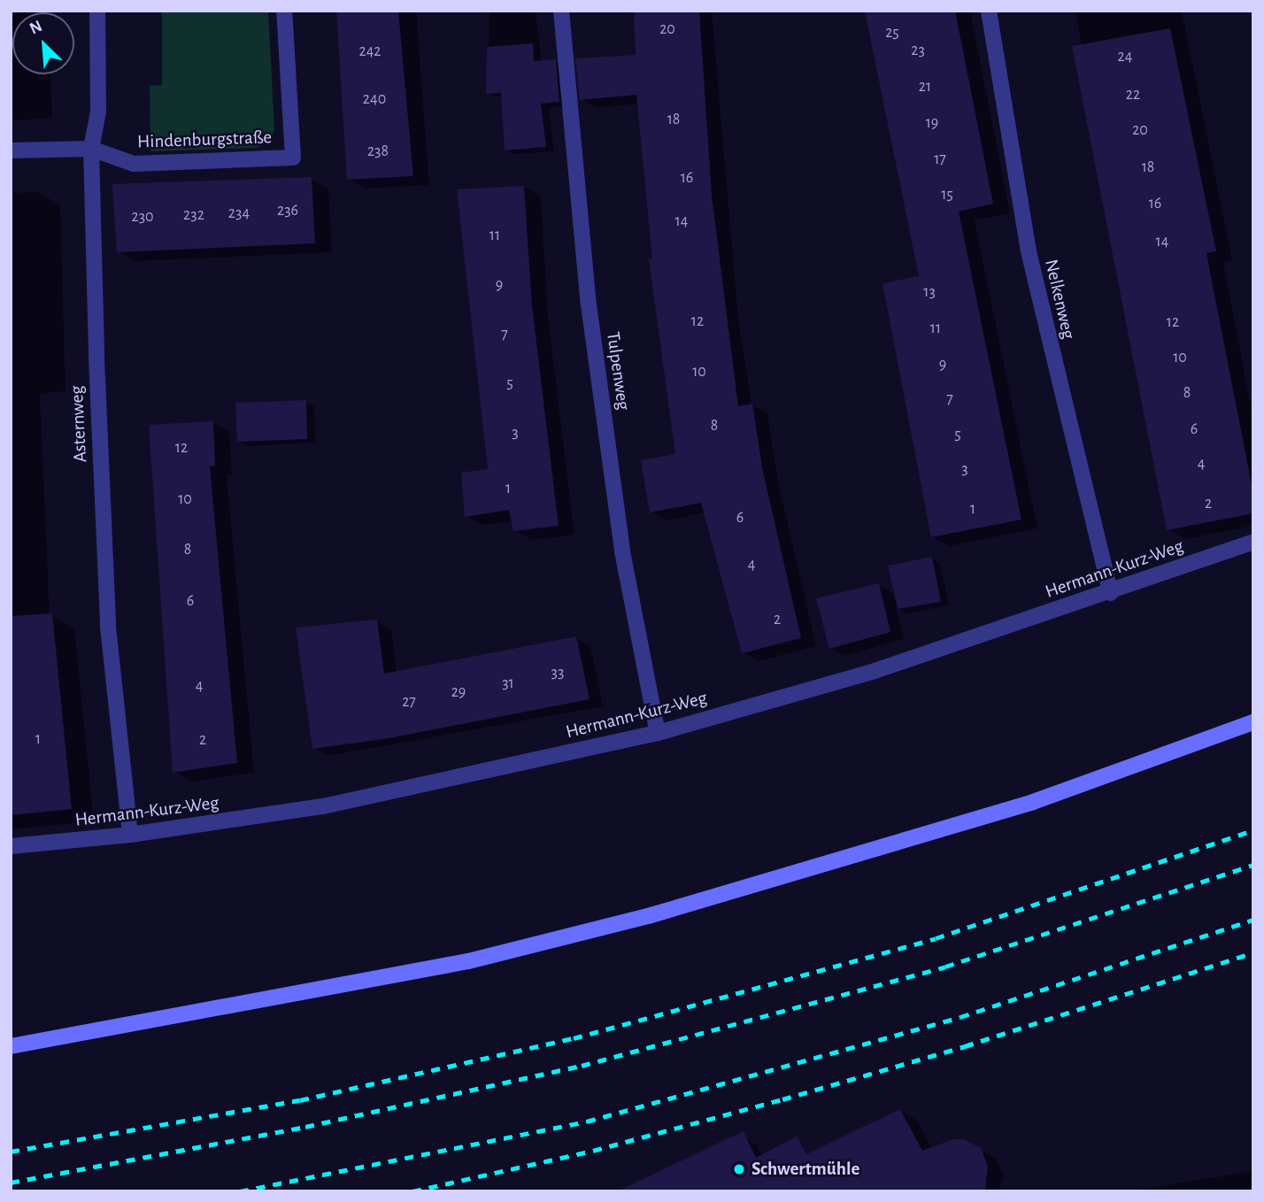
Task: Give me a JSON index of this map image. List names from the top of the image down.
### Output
{
  "streets": {
    "street": [
      "Hindenburgstraße",
      "Nelkenweg",
      "Tulpenweg",
      "Asternweg",
      "Hermann-Kurz-Weg"
    ]
  },
  "crossings": [
    ["Hindenburgstraße", "Asternweg"],
    ["Nelkenweg", "Hermann-Kurz-Weg"],
    ["Tulpenweg", "Hermann-Kurz-Weg"],
    ["Asternweg", "Hermann-Kurz-Weg"]
  ],
  "places": ["Schwertmühle"],
  "house_numbers": [
    "20",
    "25",
    "23",
    "242",
    "24",
    "21",
    "22",
    "240",
    "18",
    "19",
    "20",
    "238",
    "17",
    "18",
    "16",
    "15",
    "16",
    "236",
    "234",
    "232",
    "230",
    "14",
    "11",
    "14",
    "9",
    "13",
    "12",
    "12",
    "11",
    "7",
    "10",
    "9",
    "10",
    "5",
    "8",
    "7",
    "8",
    "6",
    "3",
    "5",
    "12",
    "4",
    "3",
    "1",
    "10",
    "2",
    "1",
    "6",
    "8",
    "4",
    "6",
    "2",
    "33",
    "31",
    "4",
    "29",
    "27",
    "1",
    "2"
  ],
  "north": "top left"
}
